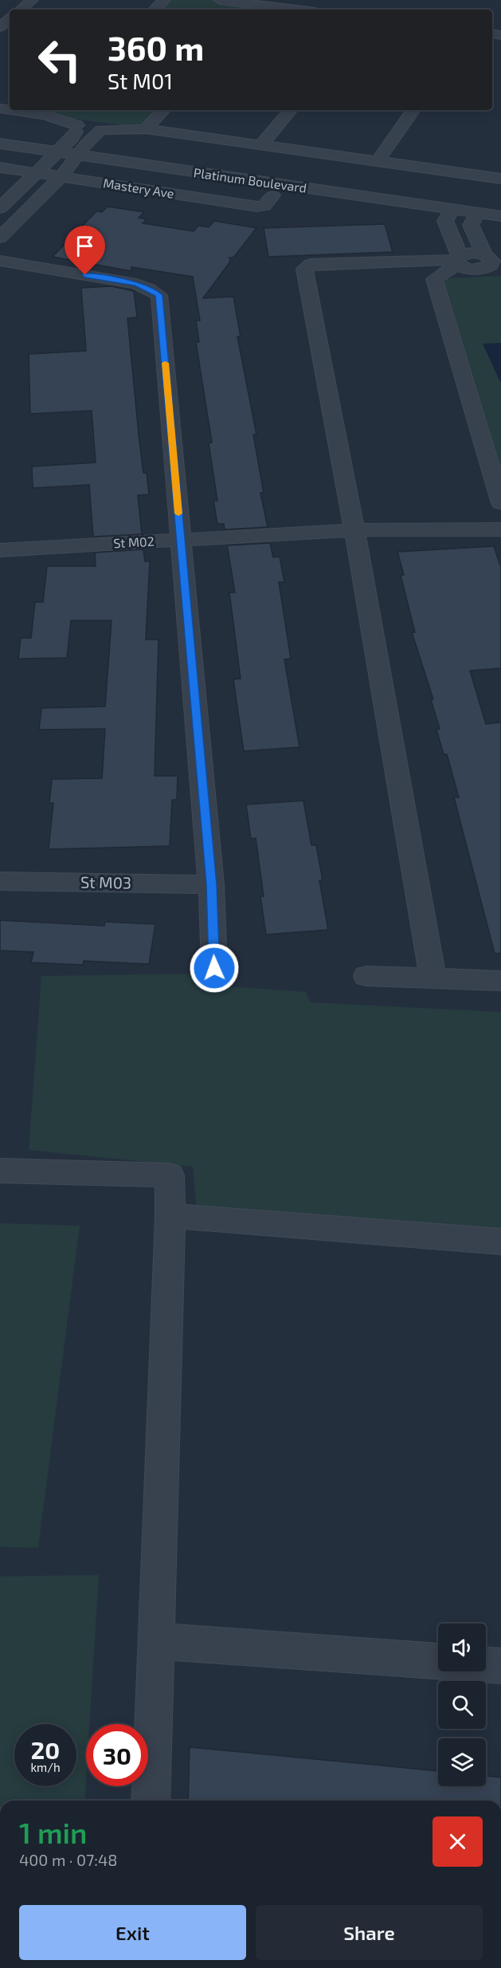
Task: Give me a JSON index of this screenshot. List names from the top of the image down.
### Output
{
  "streets": {
    "street": ["Platinum Boulevard", "St M02", "St M03"]
  },
  "page": {
    "turn": ["360 m", "St M01"],
    "speed": "20 km/h",
    "limit": "30",
    "heading": ["1 min", "400 m · 07:48"],
    "buttons": ["Exit", "Share"]
  }
}
